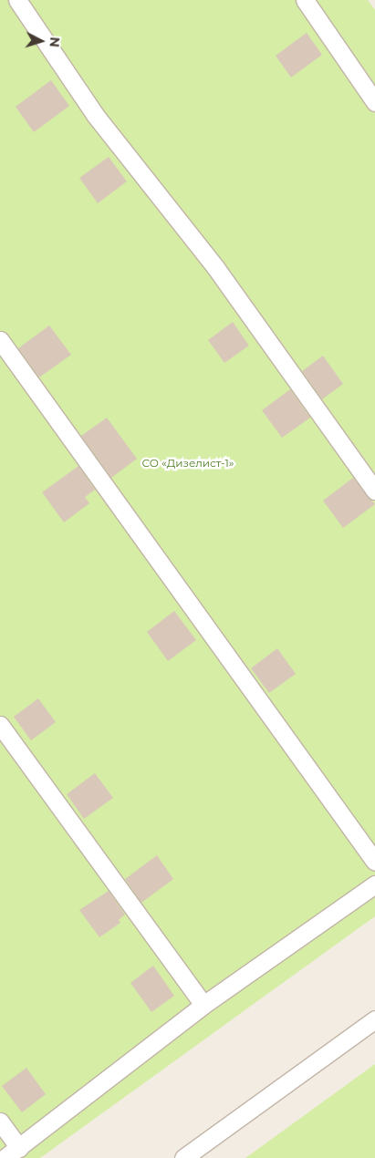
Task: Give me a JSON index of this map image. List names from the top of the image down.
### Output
{
  "parks": ["СО «Дизелист-1»"],
  "north": "right"
}
